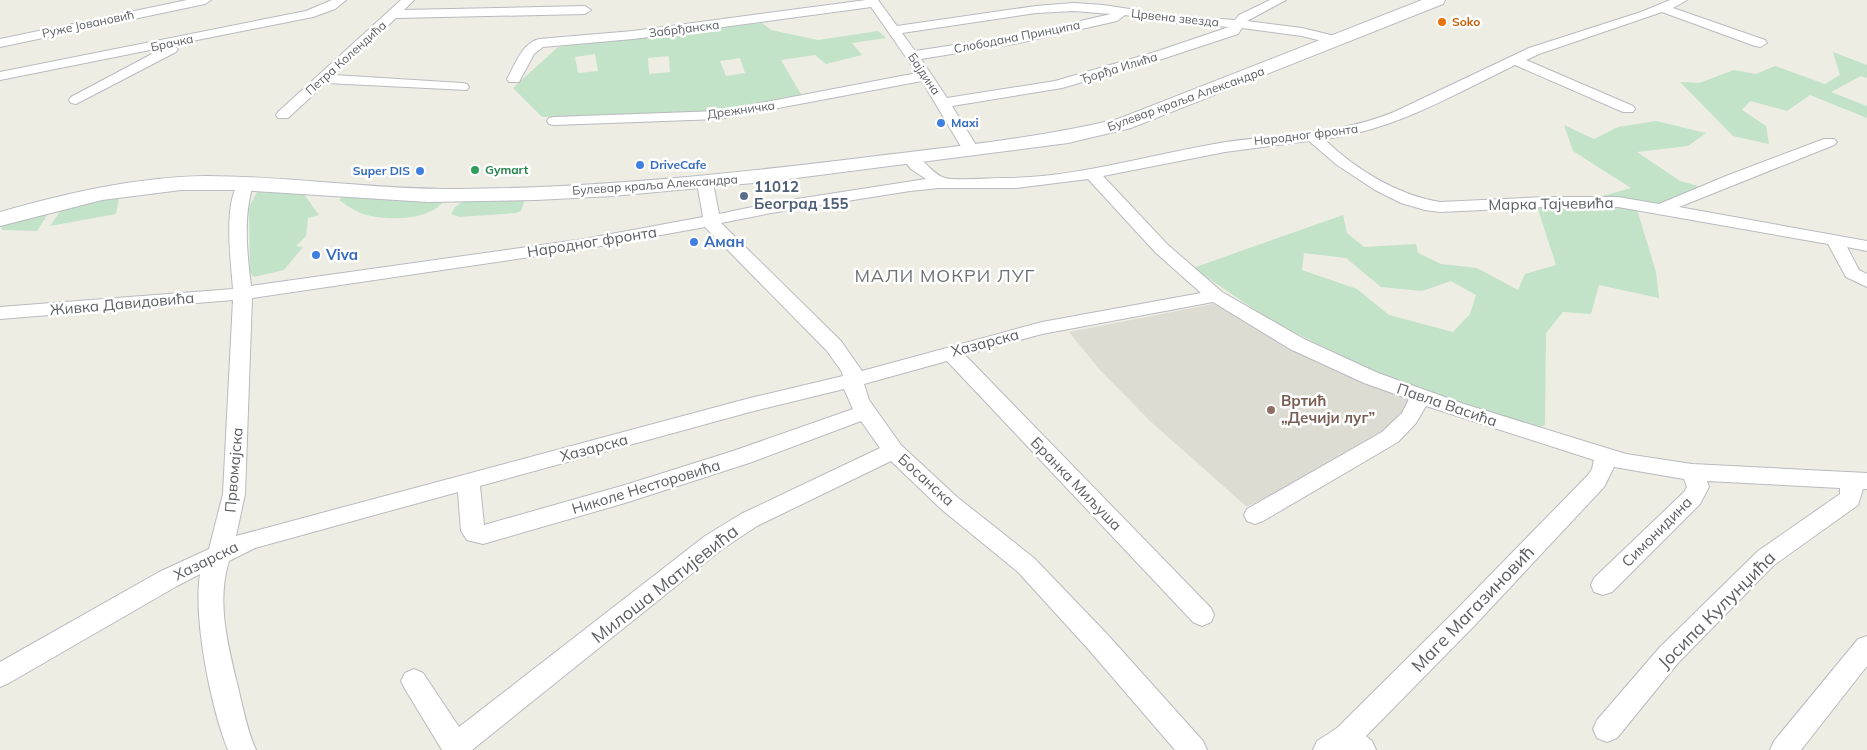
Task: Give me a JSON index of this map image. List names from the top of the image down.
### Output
{
  "streets": {
    "main road": ["Булевар краља Александра"],
    "street": [
      "Црвена звезда",
      "Руже Јовановић",
      "Забрђанска",
      "Слободана Принципа",
      "Брачка",
      "Петра Колендића",
      "Ђорђа Илића",
      "Бајдина",
      "Дрежничка",
      "Народног фронта",
      "Марка Тајчевића",
      "Живка Давидовића",
      "Хазарска",
      "Павла Васића",
      "Првомајска",
      "Босанска",
      "Бранка Миљуша",
      "Николе Несторовића",
      "Симонидина",
      "Милоша Матијевића",
      "Маге Магазиновић",
      "Јосипа Кулунџића"
    ]
  },
  "crossings": [
    ["Црвена звезда", "Слободана Принципа"],
    ["Црвена звезда", "Ђорђа Илића"],
    ["Црвена звезда", "Бајдина"],
    ["Црвена звезда", "Булевар краља Александра"],
    ["Забрђанска", "Бајдина"],
    ["Слободана Принципа", "Бајдина"],
    ["Ђорђа Илића", "Бајдина"],
    ["Бајдина", "Булевар краља Александра"],
    ["Бајдина", "Дрежничка"],
    ["Булевар краља Александра", "Првомајска"],
    ["Булевар краља Александра", "Босанска"],
    ["Народног фронта", "Марка Тајчевића"],
    ["Народног фронта", "Живка Давидовића"],
    ["Народног фронта", "Павла Васића"],
    ["Народног фронта", "Првомајска"],
    ["Народног фронта", "Босанска"],
    ["Живка Давидовића", "Првомајска"],
    ["Хазарска", "Павла Васића"],
    ["Хазарска", "Првомајска"],
    ["Хазарска", "Босанска"],
    ["Хазарска", "Бранка Миљуша"],
    ["Хазарска", "Николе Несторовића"],
    ["Павла Васића", "Симонидина"],
    ["Павла Васића", "Маге Магазиновић"],
    ["Павла Васића", "Јосипа Кулунџића"],
    ["Босанска", "Николе Несторовића"],
    ["Босанска", "Милоша Матијевића"]
  ],
  "districts": ["МАЛИ МОКРИ ЛУГ"],
  "places": [
    "Soko",
    "Maxi",
    "DriveCafe",
    "Gymart",
    "Super DIS",
    "11012 Београд 155",
    "Аман",
    "Viva",
    "Вртић „Дечији луг”"
  ]
}
